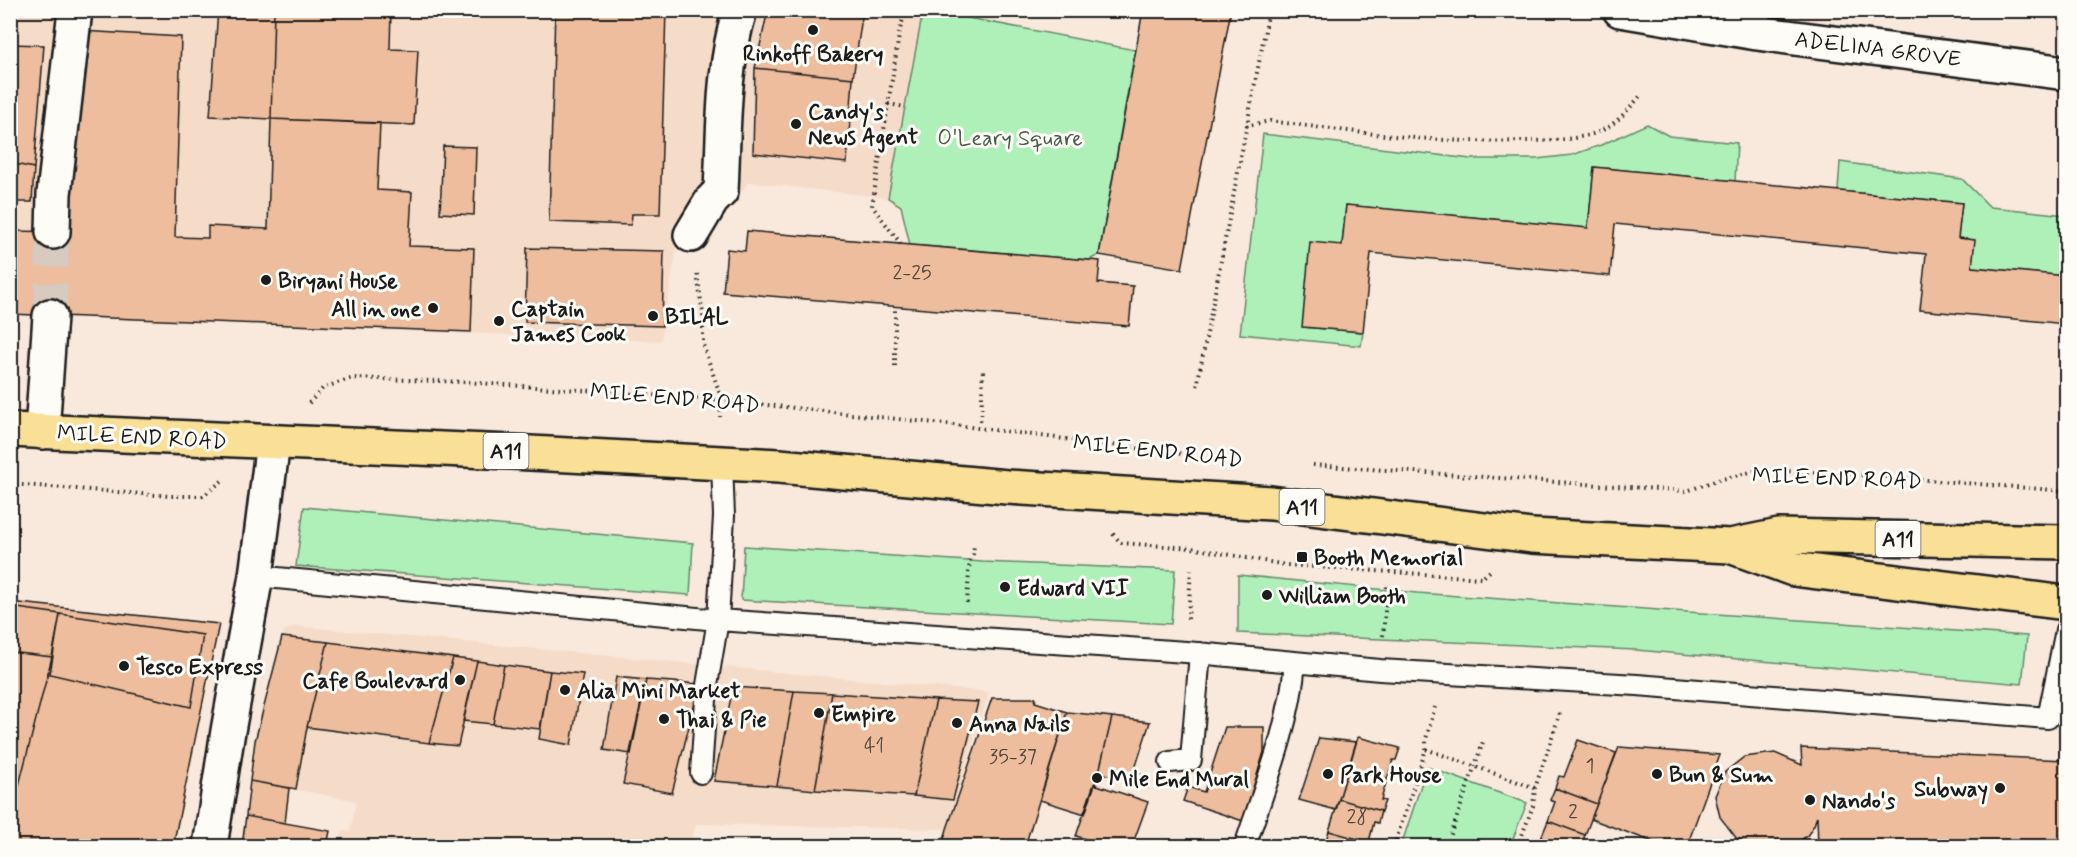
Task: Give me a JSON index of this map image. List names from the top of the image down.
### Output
{
  "streets": {
    "highway": ["MILE END ROAD", "A11"],
    "street": ["ADELINA GROVE"]
  },
  "parks": ["O'Leary Square"],
  "places": {
    "other": [
      "Rinkoff Bakery",
      "Candy's News Agent",
      "Biryani House",
      "All in one",
      "BILAL",
      "Captain James Cook",
      "Edward VII",
      "William Booth",
      "Tesco Express",
      "Cafe Boulevard",
      "Alia Mini Market",
      "Empire",
      "Thai & Pie",
      "Anna Nails",
      "Park House",
      "Bun & Sum",
      "Mile End Mural",
      "Subway",
      "Nando's"
    ],
    "transit": ["Booth Memorial"]
  },
  "house_numbers": [
    "2-25",
    "41",
    "35-37",
    "1",
    "2",
    "28"
  ]
}
